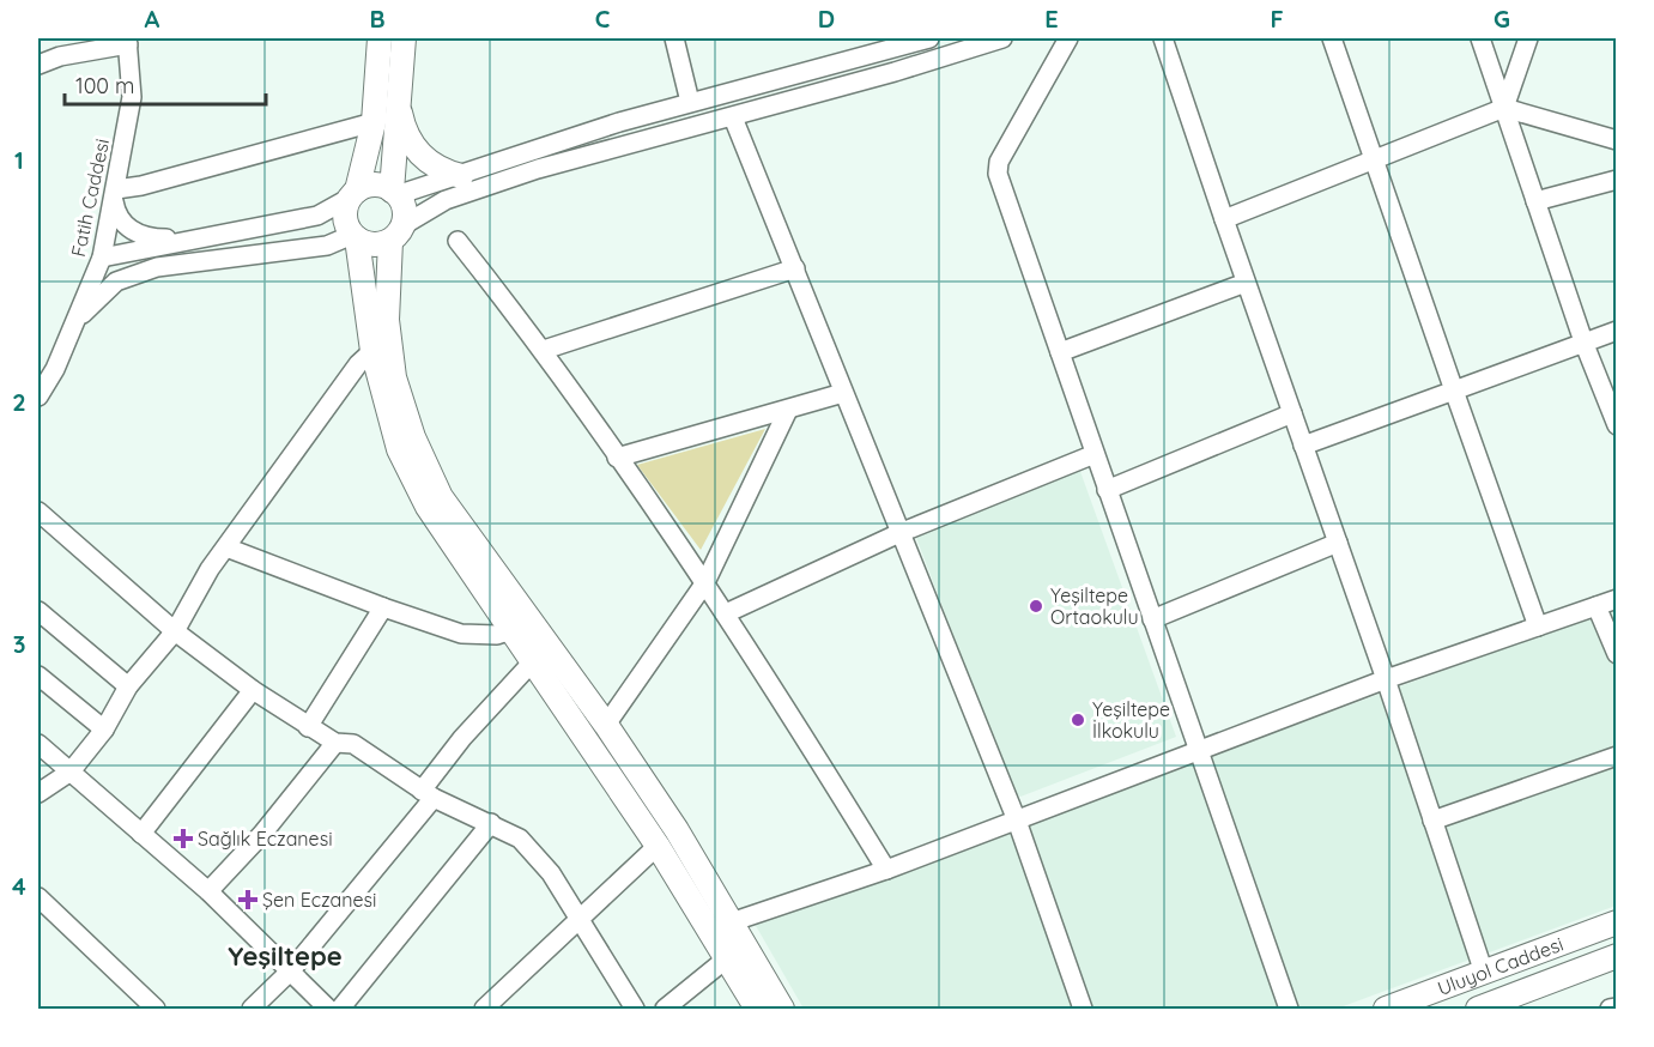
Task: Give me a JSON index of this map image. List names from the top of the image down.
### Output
{
  "streets": {
    "main road": ["Uluyol Caddesi"],
    "street": ["Fatih Caddesi"]
  },
  "districts": ["Yeşiltepe"],
  "places": {
    "other": ["Yeşiltepe Ortaokulu", "Yeşiltepe İlkokulu"],
    "health": ["Sağlık Eczanesi", "Şen Eczanesi"]
  },
  "scale_bar": "100 m",
  "grid": {
    "columns": [
      "A",
      "B",
      "C",
      "D",
      "E",
      "F",
      "G"
    ],
    "rows": [
      "1",
      "2",
      "3",
      "4"
    ]
  }
}
